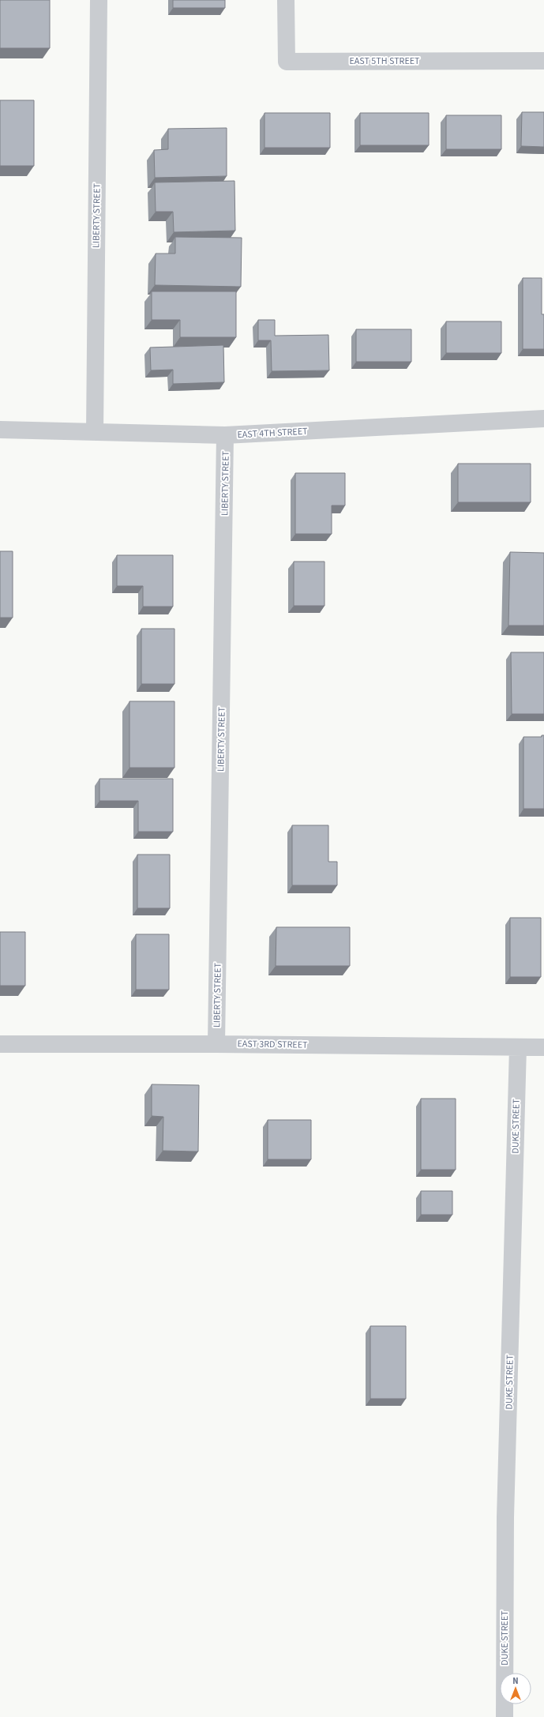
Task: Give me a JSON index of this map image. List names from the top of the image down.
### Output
{
  "streets": {
    "street": [
      "EAST 5TH STREET",
      "LIBERTY STREET",
      "EAST 4TH STREET",
      "EAST 3RD STREET",
      "DUKE STREET"
    ]
  },
  "crossings": [
    ["LIBERTY STREET", "EAST 4TH STREET"],
    ["LIBERTY STREET", "EAST 3RD STREET"],
    ["EAST 3RD STREET", "DUKE STREET"]
  ],
  "north": "top"
}
